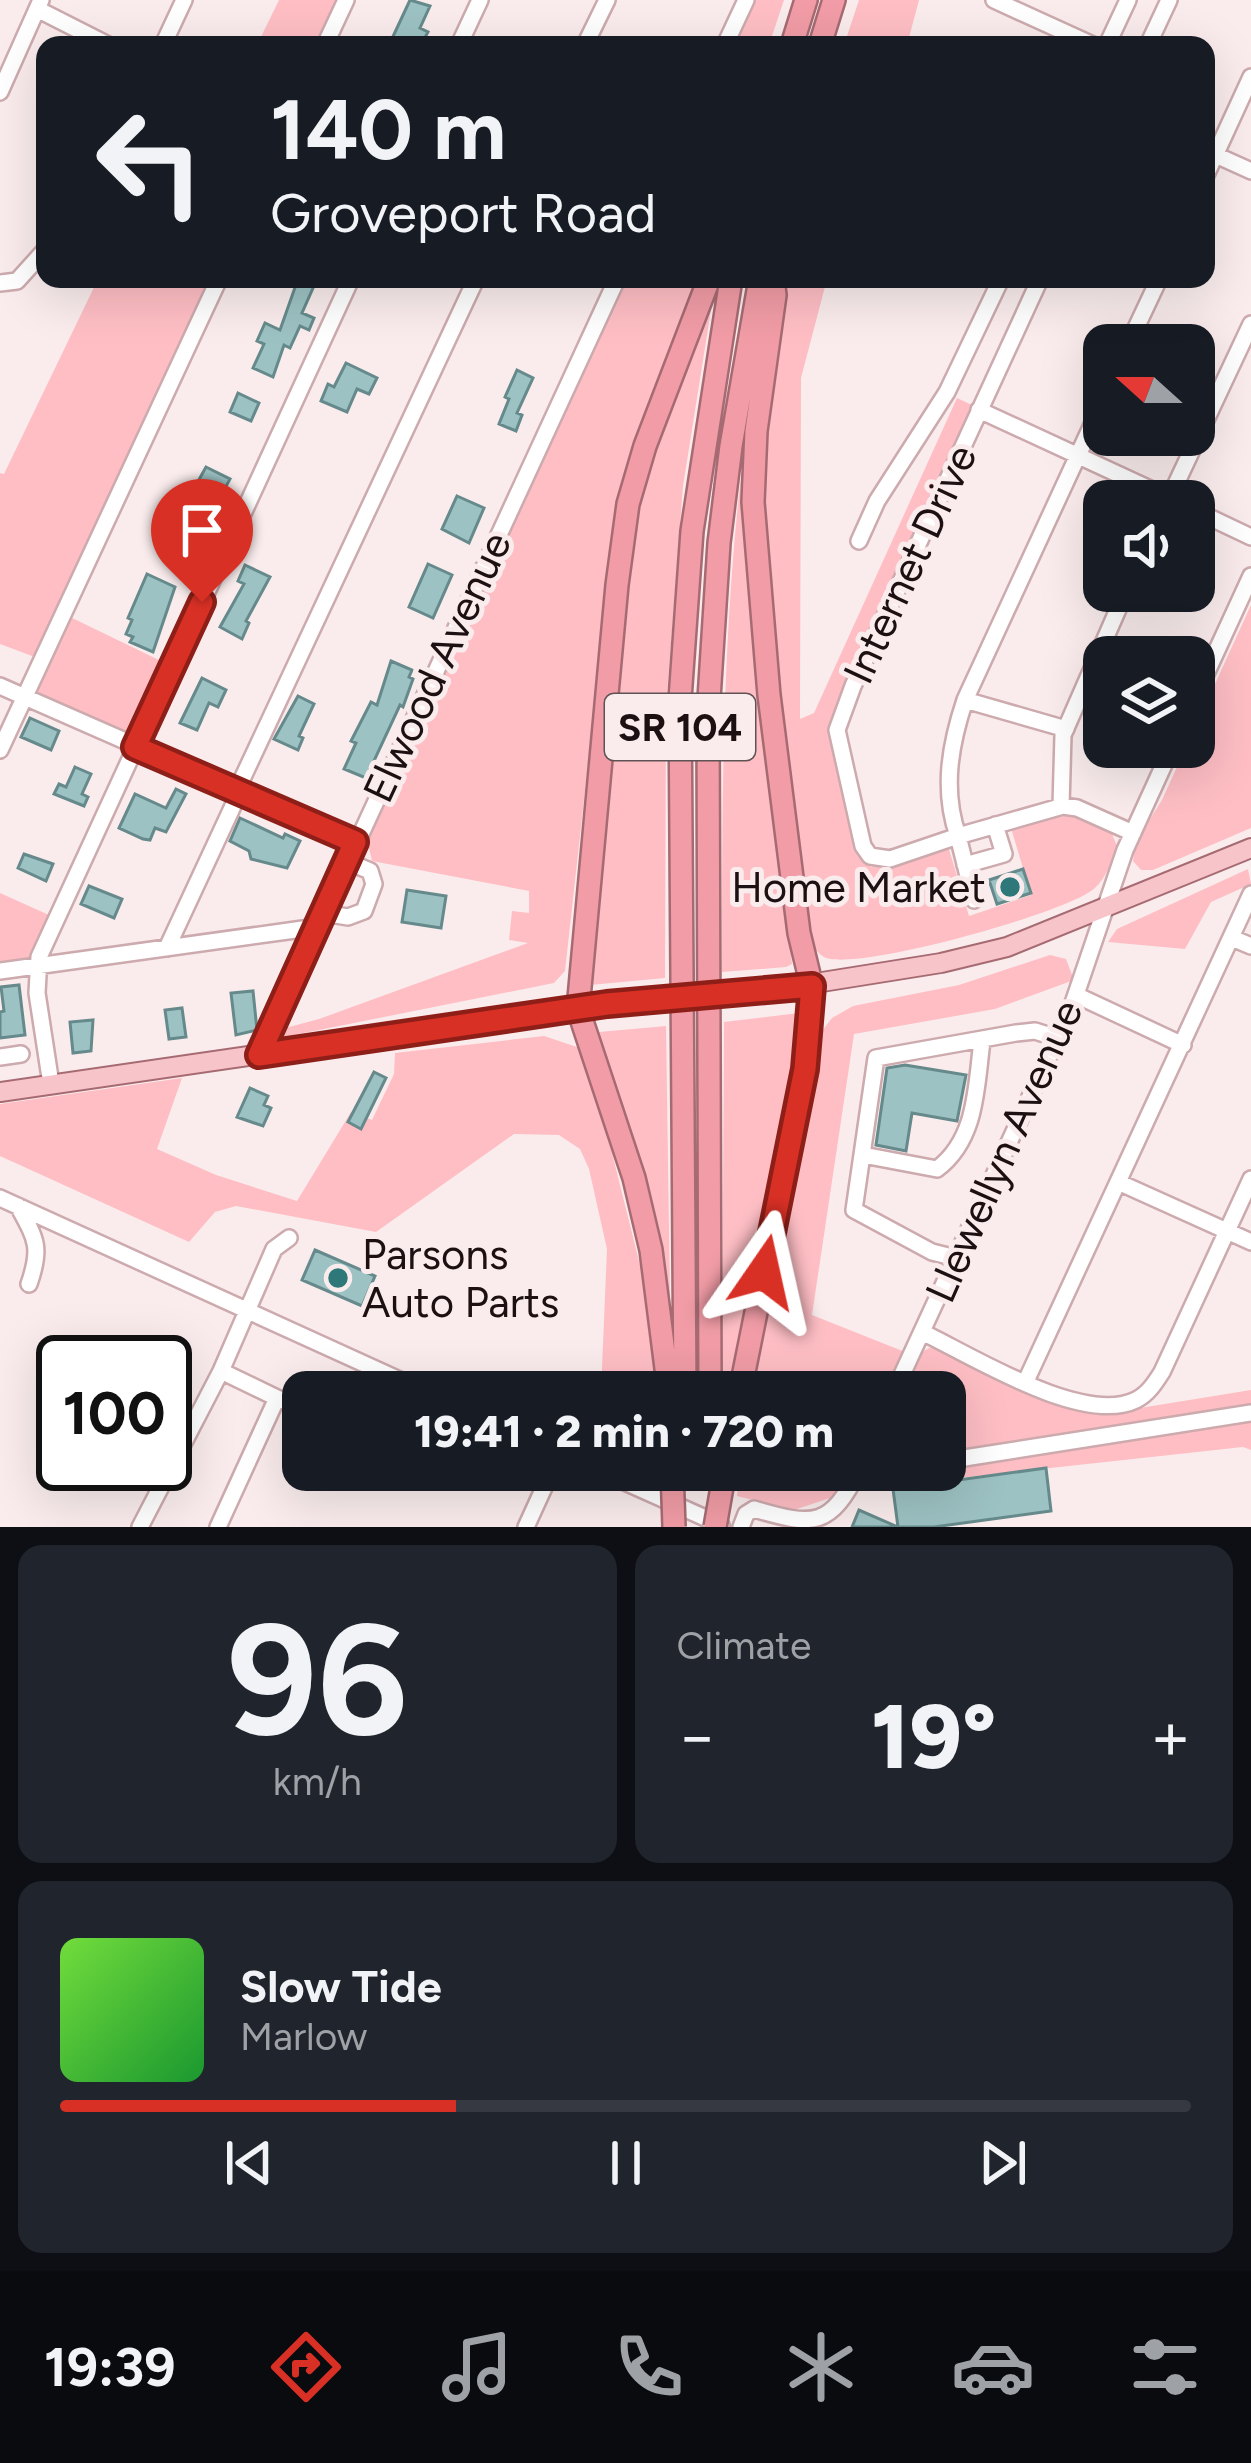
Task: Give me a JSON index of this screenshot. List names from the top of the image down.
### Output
{
  "streets": {
    "highway": ["SR 104"],
    "street": ["Internet Drive", "Elwood Avenue", "Llewellyn Avenue"]
  },
  "places": ["Home Market", "Parsons Auto Parts"],
  "north": "left",
  "page": {
    "turn": ["140 m", "Groveport Road"],
    "limit": "100",
    "trip": "19:41 · 2 min · 720 m",
    "tile": [
      ["96", "km/h"],
      "Climate"
    ],
    "heat": ["−", "19°", "+"],
    "song": ["Slow Tide", "Marlow"],
    "tabs": "19:39"
  }
}
